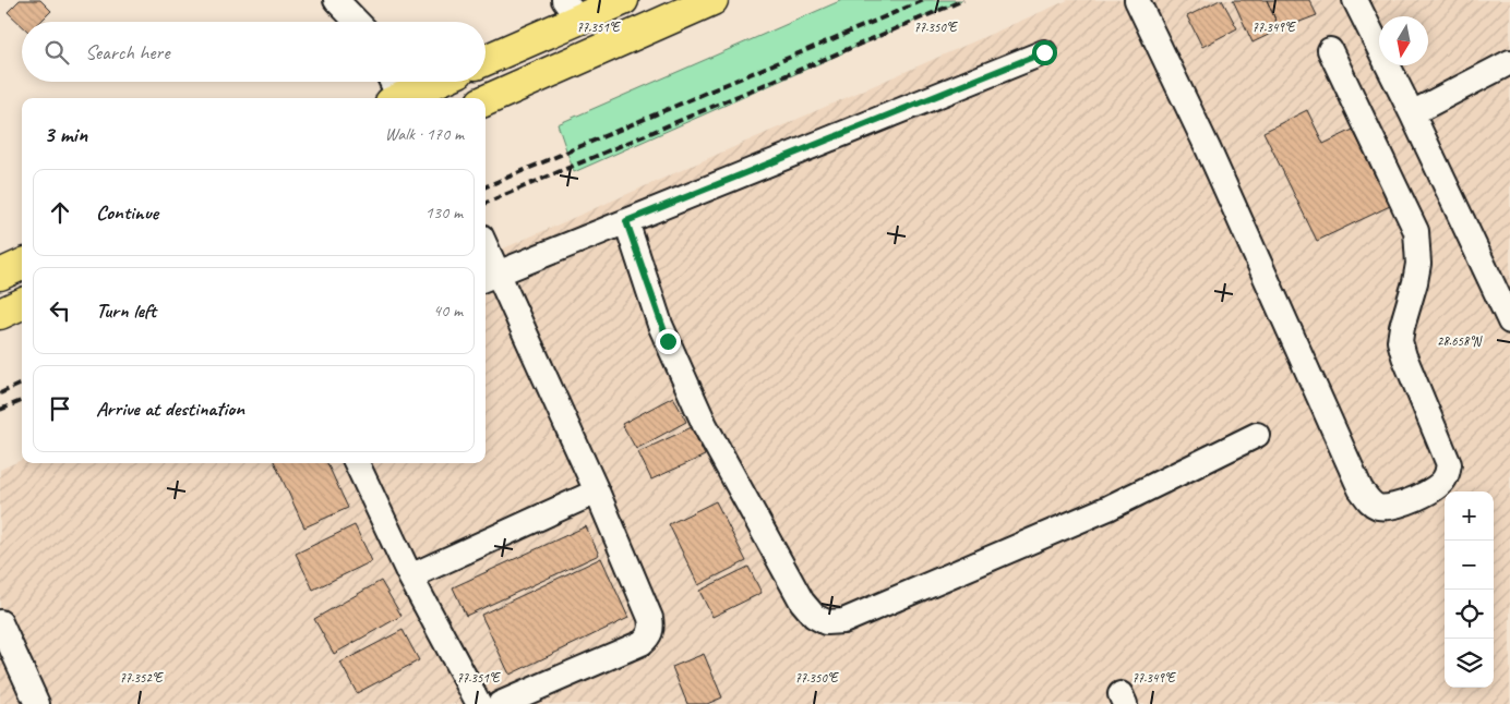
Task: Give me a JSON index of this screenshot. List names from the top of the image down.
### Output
{
  "north": "bottom",
  "page": {
    "search": "Search here",
    "heading": ["3 min", "Walk · 170 m"],
    "list": [
      ["Continue", "130 m"],
      ["Turn left", "40 m"],
      "Arrive at destination"
    ],
    "map_buttons": ["+", "−"]
  },
  "coordinates": [
    "77.351°E",
    "77.350°E",
    "77.349°E",
    "28.658°N",
    "77.352°E"
  ]
}
